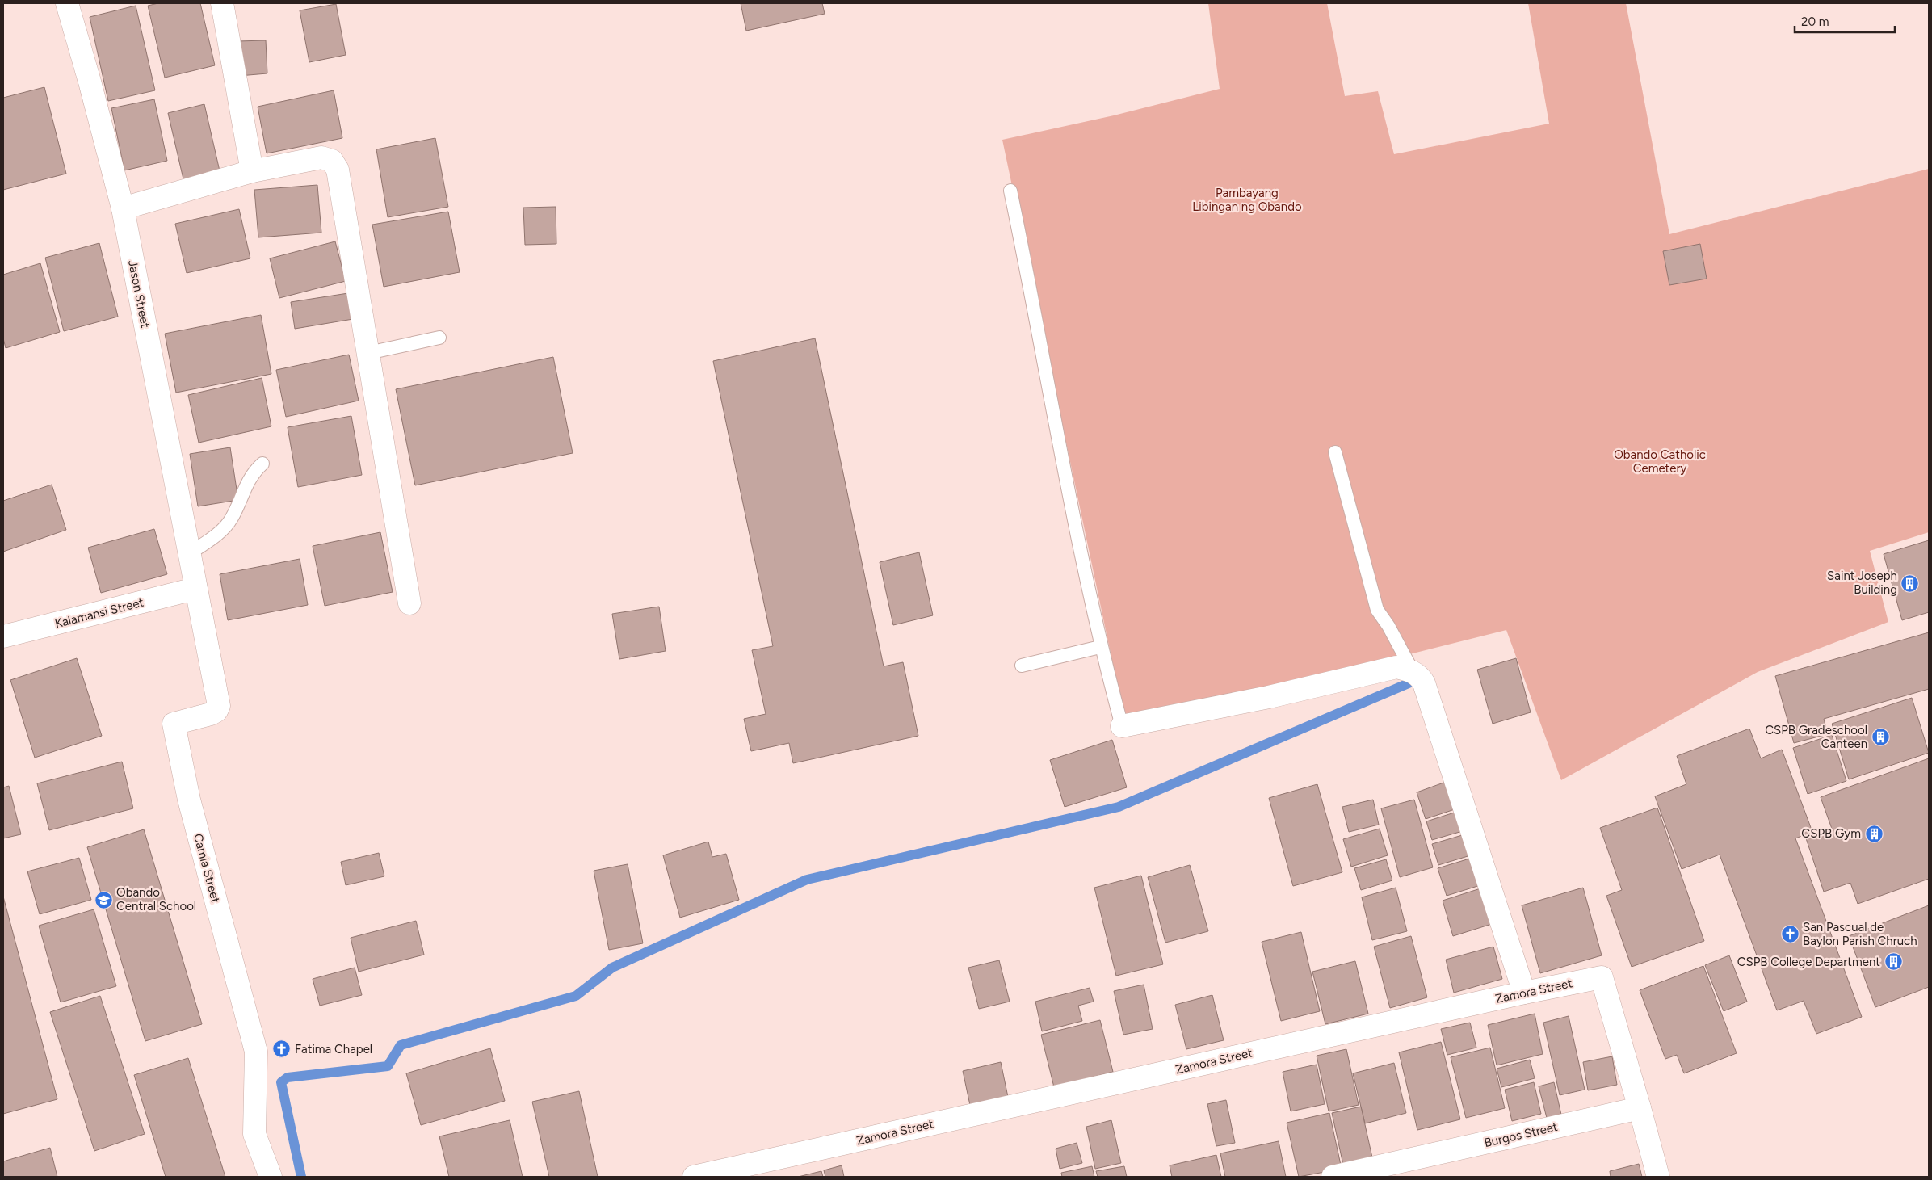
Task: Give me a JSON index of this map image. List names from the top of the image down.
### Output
{
  "streets": {
    "street": [
      "Jason Street",
      "Kalamansi Street",
      "Camia Street",
      "Zamora Street",
      "Burgos Street"
    ]
  },
  "crossings": [
    ["Jason Street", "Kalamansi Street"],
    ["Jason Street", "Camia Street"],
    ["Kalamansi Street", "Camia Street"],
    ["Zamora Street", "Burgos Street"]
  ],
  "parks": ["Pambayang Libingan ng Obando", "Obando Catholic Cemetery"],
  "places": {
    "building": [
      "Saint Joseph Building",
      "CSPB Gradeschool Canteen",
      "CSPB Gym",
      "CSPB College Department"
    ],
    "school or university": ["Obando Central School"],
    "church": ["San Pascual de Baylon Parish Chruch", "Fatima Chapel"]
  },
  "scale_bar": "20 m"
}
